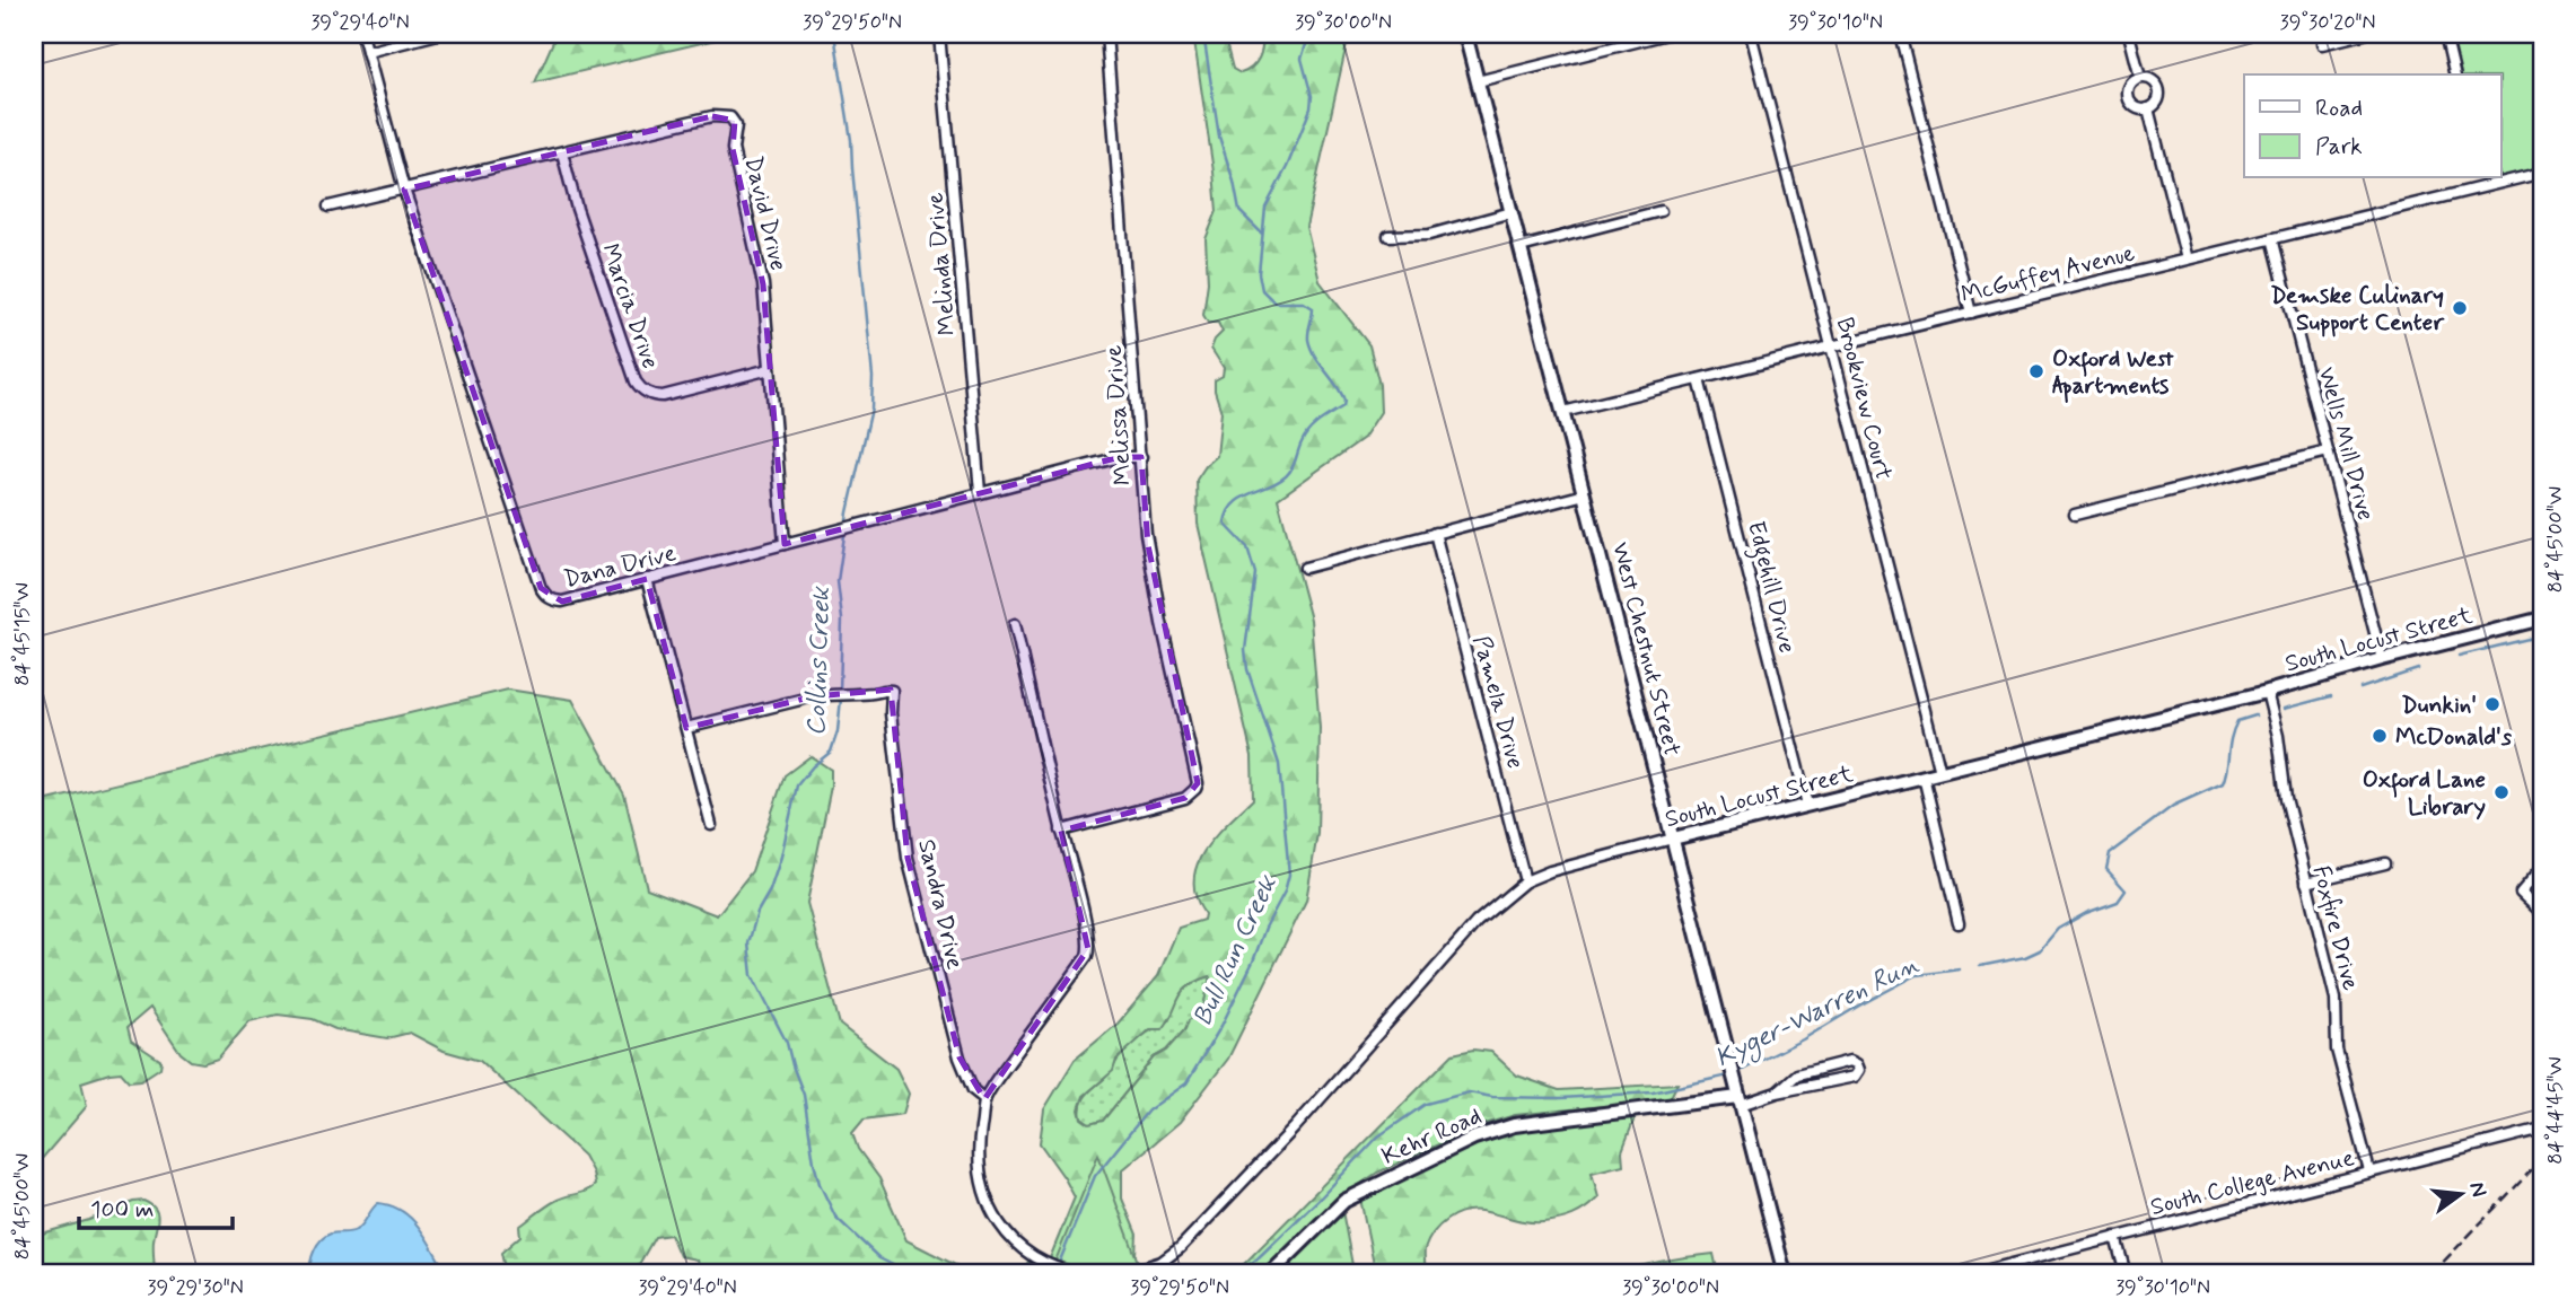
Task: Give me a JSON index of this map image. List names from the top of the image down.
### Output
{
  "streets": {
    "street": [
      "David Drive",
      "Melinda Drive",
      "McGuffey Avenue",
      "Marcia Drive",
      "Brookview Court",
      "Melissa Drive",
      "Wells Mill Drive",
      "Dana Drive",
      "Edgehill Drive",
      "South Locust Street",
      "West Chestnut Street",
      "Pamela Drive",
      "Sandra Drive",
      "Foxfire Drive",
      "Kehr Road",
      "South College Avenue"
    ]
  },
  "crossings": [
    ["David Drive", "Marcia Drive"],
    ["David Drive", "Dana Drive"],
    ["Melinda Drive", "Dana Drive"],
    ["McGuffey Avenue", "Brookview Court"],
    ["McGuffey Avenue", "Wells Mill Drive"],
    ["McGuffey Avenue", "Edgehill Drive"],
    ["McGuffey Avenue", "West Chestnut Street"],
    ["Brookview Court", "South Locust Street"],
    ["Melissa Drive", "Dana Drive"],
    ["Wells Mill Drive", "South Locust Street"],
    ["Edgehill Drive", "South Locust Street"],
    ["South Locust Street", "West Chestnut Street"],
    ["South Locust Street", "Pamela Drive"],
    ["South Locust Street", "Foxfire Drive"],
    ["West Chestnut Street", "Kehr Road"],
    ["Foxfire Drive", "South College Avenue"]
  ],
  "water": ["Collins Creek", "Bull Run Creek", "Kyger-Warren Run"],
  "places": [
    "Demske Culinary Support Center",
    "Oxford West Apartments",
    "Dunkin'",
    "McDonald's",
    "Oxford Lane Library"
  ],
  "legend": ["Road", "Park"],
  "scale_bar": "100 m",
  "north": "right",
  "coordinates": [
    "39°29'40\"N",
    "39°29'50\"N",
    "39°30'00\"N",
    "39°30'10\"N",
    "39°30'20\"N",
    "84°45'00\"W",
    "84°45'15\"W",
    "84°44'45\"W",
    "39°29'30\"N"
  ]
}
